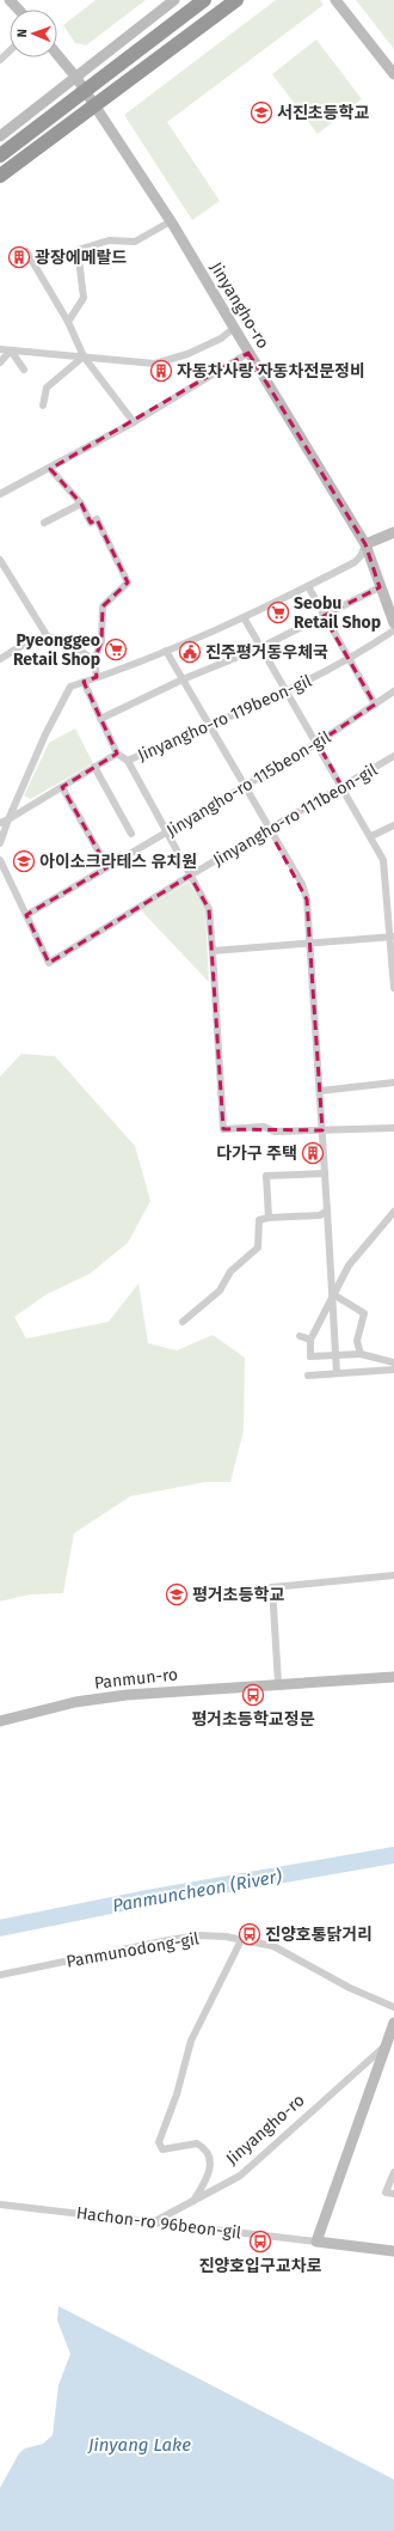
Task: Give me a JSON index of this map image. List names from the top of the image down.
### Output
{
  "streets": {
    "street": [
      "Jinyangho-ro",
      "Jinyangho-ro 119beon-gil",
      "Jinyangho-ro 115beon-gil",
      "Jinyangho-ro 111beon-gil",
      "Panmun-ro",
      "Panmunodong-gil",
      "Hachon-ro 96beon-gil"
    ]
  },
  "crossings": [
    ["Jinyangho-ro", "Hachon-ro 96beon-gil"],
    ["Jinyangho-ro 115beon-gil", "Jinyangho-ro 111beon-gil"]
  ],
  "water": ["Panmuncheon (River)", "Jinyang Lake"],
  "places": {
    "school or university": ["서진초등학교", "아이소크라테스 유치원", "평거초등학교"],
    "building": ["광장에메랄드", "자동차사랑 자동차전문정비", "다가구 주택"],
    "supermarket": ["Seobu Retail Shop", "Pyeonggeo Retail Shop"],
    "public building": ["진주평거동우체국"],
    "bus stop": ["평거초등학교정문", "진양호통닭거리", "진양호입구교차로"]
  },
  "north": "left"
}
